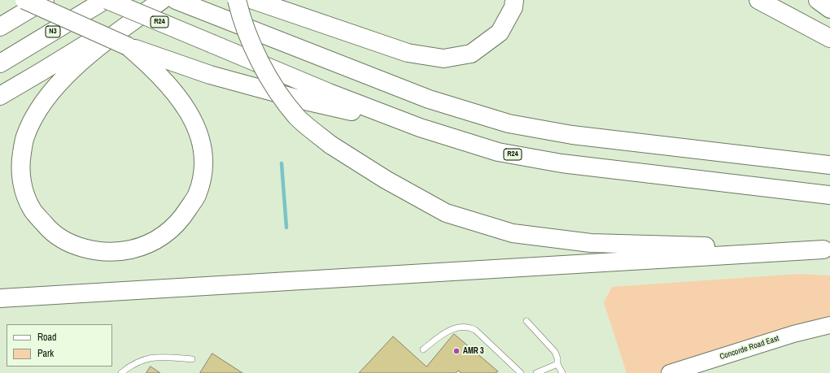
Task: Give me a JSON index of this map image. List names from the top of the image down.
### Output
{
  "streets": {
    "highway": ["R24", "N3"],
    "main road": ["Concorde Road East"]
  },
  "crossings": [
    ["R24", "N3"]
  ],
  "places": ["AMR 3"],
  "legend": ["Road", "Park"]
}
